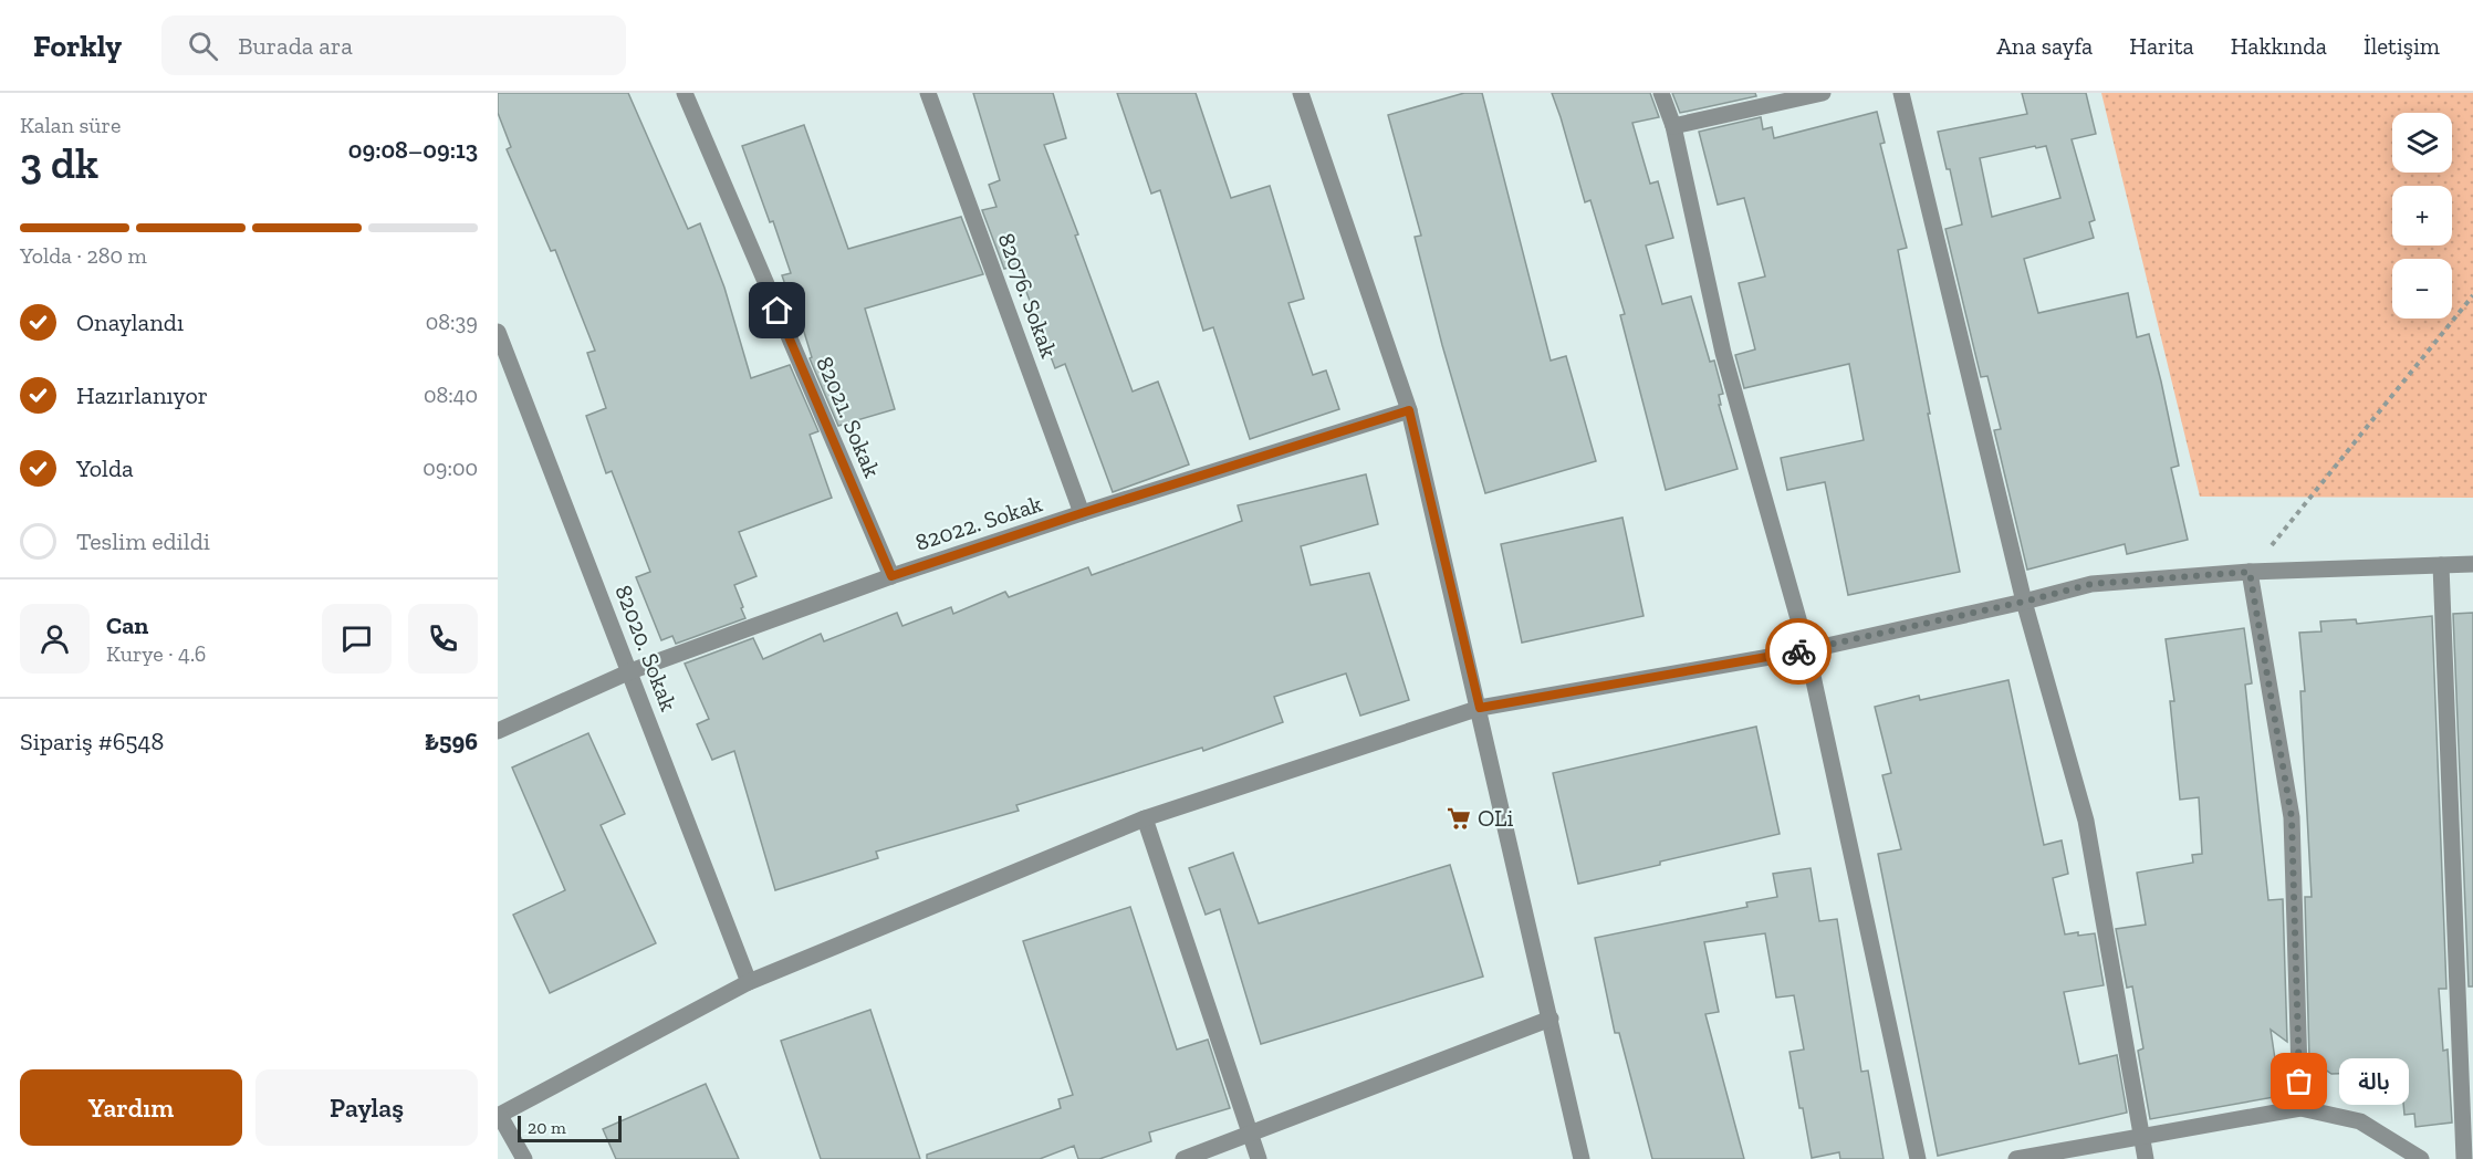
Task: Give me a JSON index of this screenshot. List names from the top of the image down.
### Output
{
  "streets": {
    "street": [
      "82076. Sokak",
      "82021. Sokak",
      "82022. Sokak",
      "82020. Sokak"
    ]
  },
  "crossings": [
    ["82076. Sokak", "82022. Sokak"],
    ["82021. Sokak", "82022. Sokak"],
    ["82022. Sokak", "82020. Sokak"]
  ],
  "places": {
    "supermarket": ["OLi"],
    "other": ["بالة"]
  },
  "scale_bar": "20 m",
  "page": {
    "header": "Forkly",
    "search": "Burada ara",
    "nav": [
      "Ana sayfa",
      "Harita",
      "Hakkında",
      "İletişim"
    ],
    "heading": ["3 dk", "Kalan süre", "09:08–09:13"],
    "panel": [
      "Can",
      "Kurye · 4.6",
      "Sipariş #6548",
      "₺596"
    ],
    "map_buttons": ["+", "−"],
    "bar": "Yolda · 280 m",
    "list": [
      ["Onaylandı", "08:39"],
      ["Hazırlanıyor", "08:40"],
      ["Yolda", "09:00"],
      "Teslim edildi"
    ],
    "buttons": ["Yardım", "Paylaş"],
    "bubble": "بالة",
    "scale": "20 m"
  }
}
